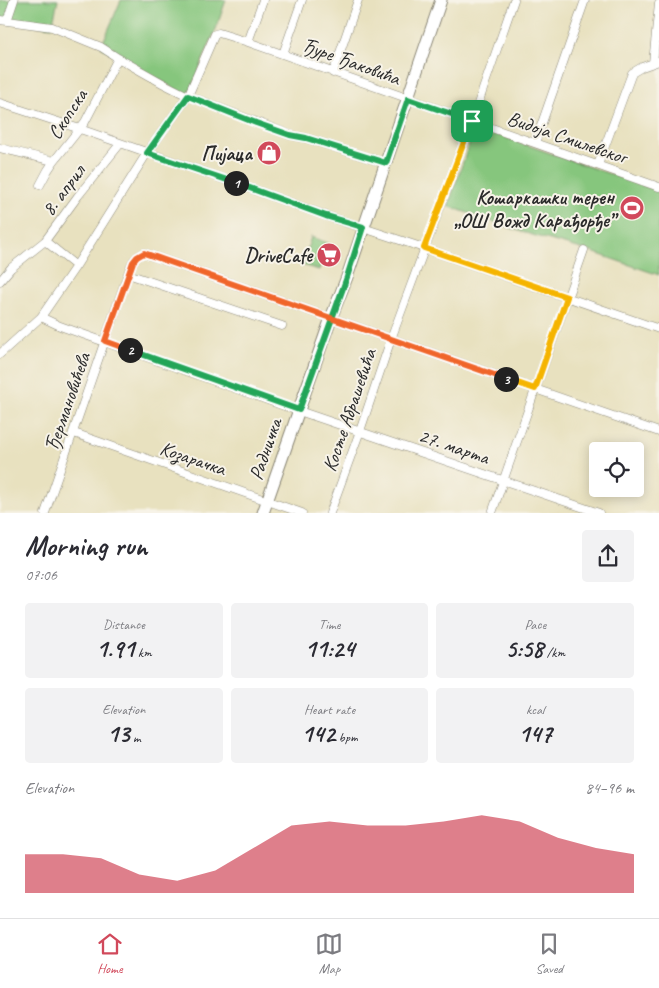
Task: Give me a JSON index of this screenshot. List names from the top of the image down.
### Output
{
  "streets": {
    "main road": ["Радничка"],
    "street": [
      "Ђуре Ђаковића",
      "Скопска",
      "Видоја Смилевског",
      "8. април",
      "Ђермановићева",
      "Косте Абрашевића",
      "27. марта",
      "Козарачка"
    ]
  },
  "crossings": [
    ["Ђуре Ђаковића", "Видоја Смилевског"],
    ["Ђуре Ђаковића", "Радничка"],
    ["Видоја Смилевског", "Косте Абрашевића"],
    ["Видоја Смилевског", "Радничка"],
    ["Ђермановићева", "27. марта"],
    ["Ђермановићева", "Радничка"],
    ["Ђермановићева", "Козарачка"],
    ["Косте Абрашевића", "27. марта"],
    ["27. марта", "Радничка"],
    ["Радничка", "Козарачка"]
  ],
  "places": {
    "shop": ["Пијаца"],
    "sports": ["Кошаркашки терен „ОШ Вожд Карађорђе”"],
    "supermarket": ["DriveCafe"]
  },
  "page": {
    "pins": ["1", "2", "3"],
    "heading": ["Morning run", "07:06"],
    "stats": [
      ["Distance", "1.91 km"],
      ["Time", "11:24"],
      ["Pace", "5:58 /km"],
      ["Elevation", "13 m"],
      ["Heart rate", "142 bpm"],
      ["kcal", "147"]
    ],
    "chart": ["Elevation", "84–96 m"],
    "tabs": ["Home", "Map", "Saved"]
  }
}
